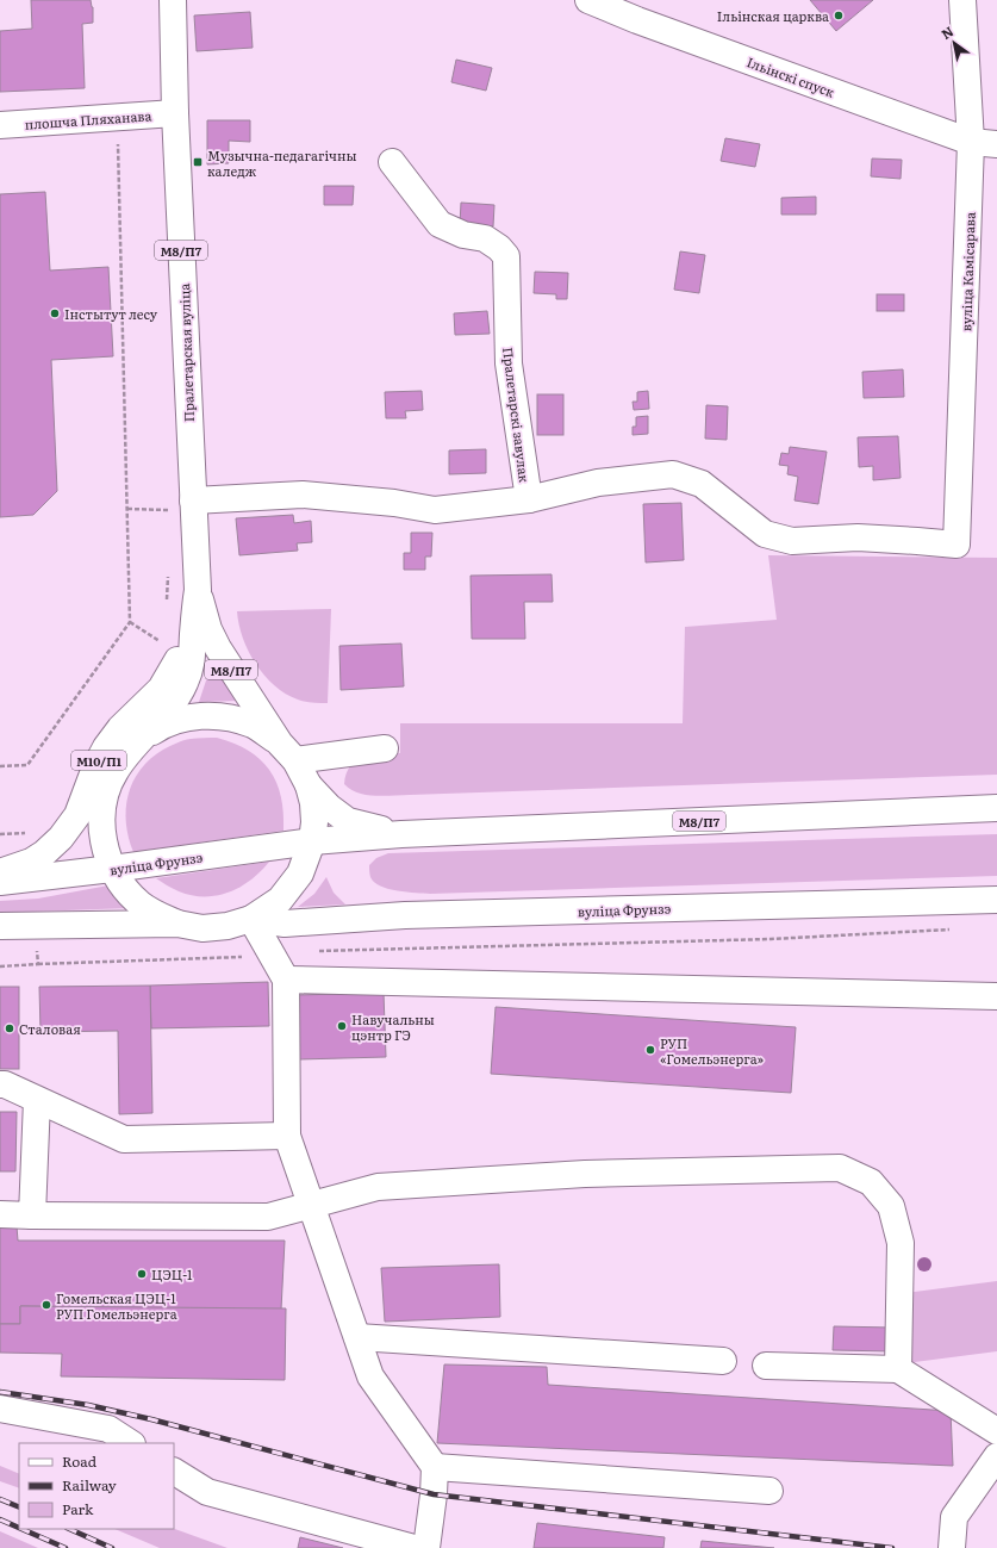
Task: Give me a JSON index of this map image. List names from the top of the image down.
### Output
{
  "streets": {
    "main road": [
      "Ільінскі спуск",
      "плошча Пляханава",
      "М8/П7",
      "вуліца Камісарава",
      "Пралетарская вуліца",
      "Пралетарскі завулак",
      "М10/П1",
      "вуліца Фрунзэ"
    ]
  },
  "crossings": [
    ["Ільінскі спуск", "вуліца Камісарава"],
    ["плошча Пляханава", "Пралетарская вуліца"],
    ["М8/П7", "Пралетарская вуліца"],
    ["М8/П7", "вуліца Фрунзэ"],
    ["вуліца Камісарава", "Пралетарскі завулак"],
    ["Пралетарская вуліца", "Пралетарскі завулак"],
    ["Пралетарская вуліца", "М10/П1"]
  ],
  "places": {
    "other": [
      "Ільінская царква",
      "Інстытут лесу",
      "Навучальны цэнтр ГЭ",
      "Сталовая",
      "РУП «Гомельэнерга»",
      "ЦЭЦ-1",
      "Гомельская ЦЭЦ-1 РУП Гомельэнерга"
    ],
    "transit": ["Музычна-педагагічны каледж"]
  },
  "legend": ["Road", "Railway", "Park"],
  "north": "top left"
}
